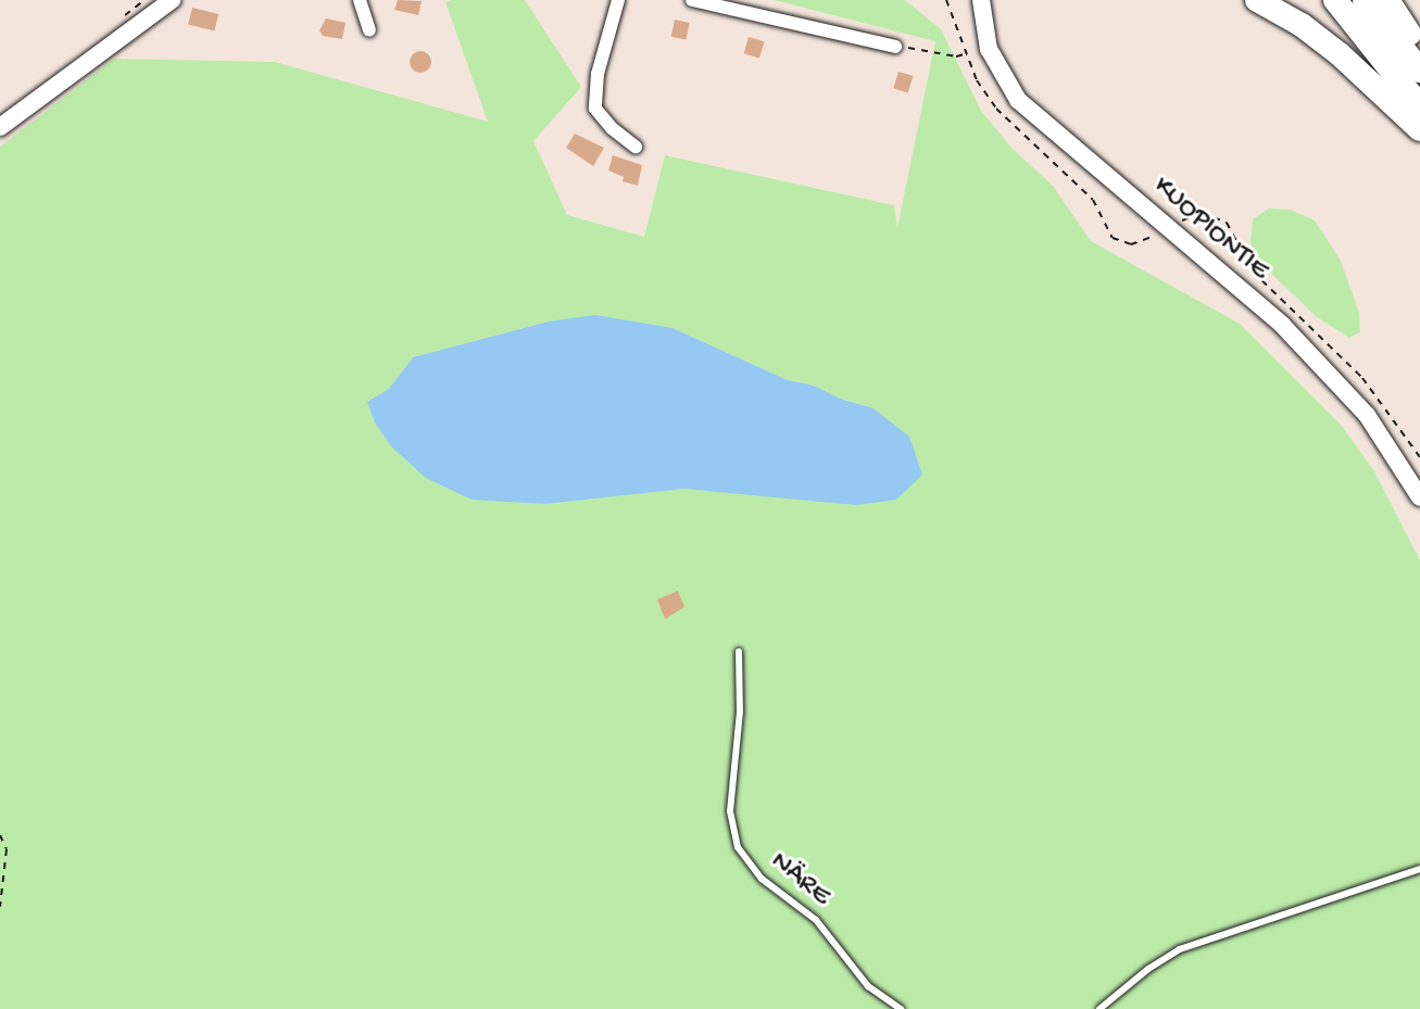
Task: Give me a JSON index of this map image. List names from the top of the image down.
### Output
{
  "streets": {
    "street": ["KUOPIONTIE"],
    "lane": ["NÄRE"]
  }
}
